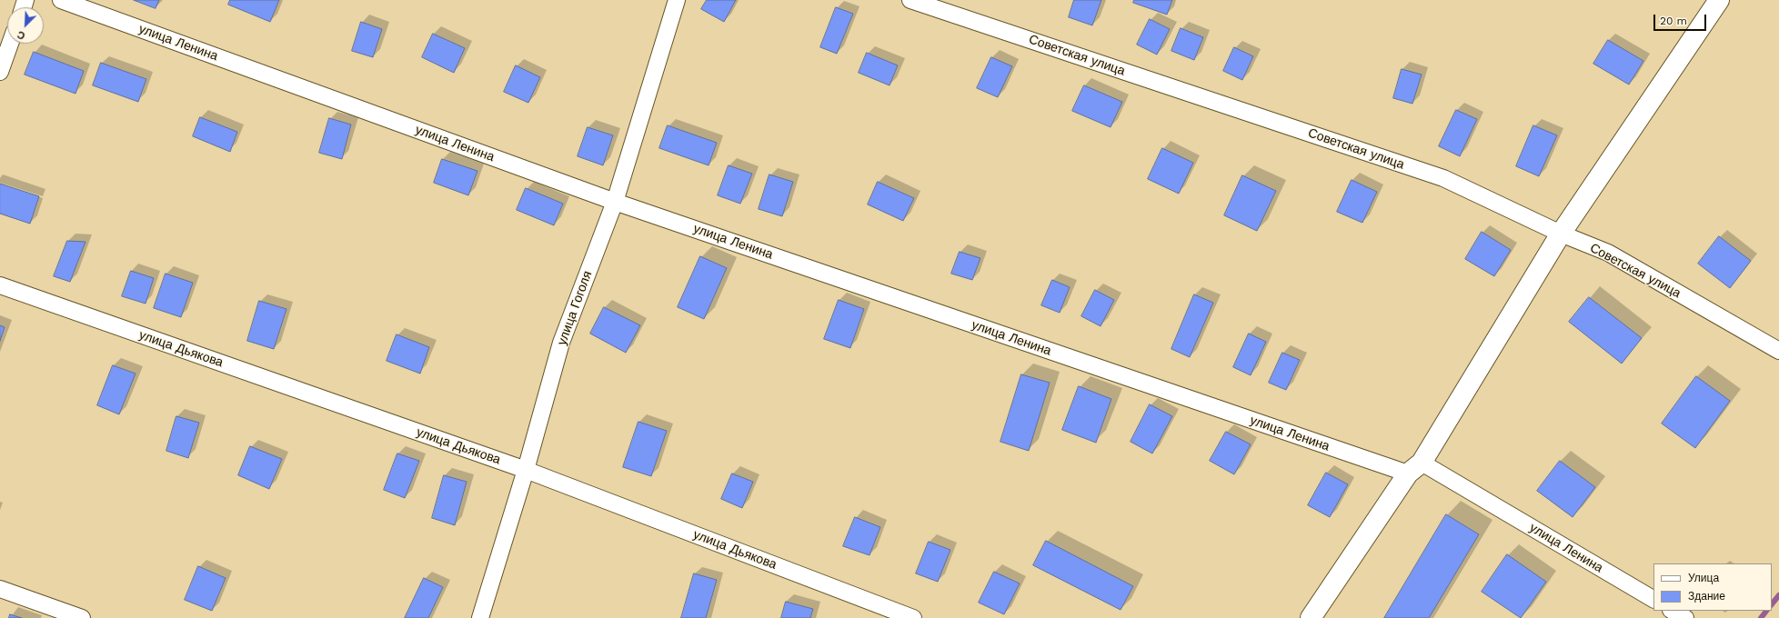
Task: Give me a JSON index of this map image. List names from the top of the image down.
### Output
{
  "streets": {
    "street": [
      "улица Ленина",
      "Советская улица",
      "улица Гоголя",
      "улица Дьякова"
    ]
  },
  "crossings": [
    ["улица Ленина", "улица Гоголя"],
    ["улица Гоголя", "улица Дьякова"]
  ],
  "legend": ["Улица", "Здание"],
  "scale_bar": "20 m",
  "north": "bottom left"
}
